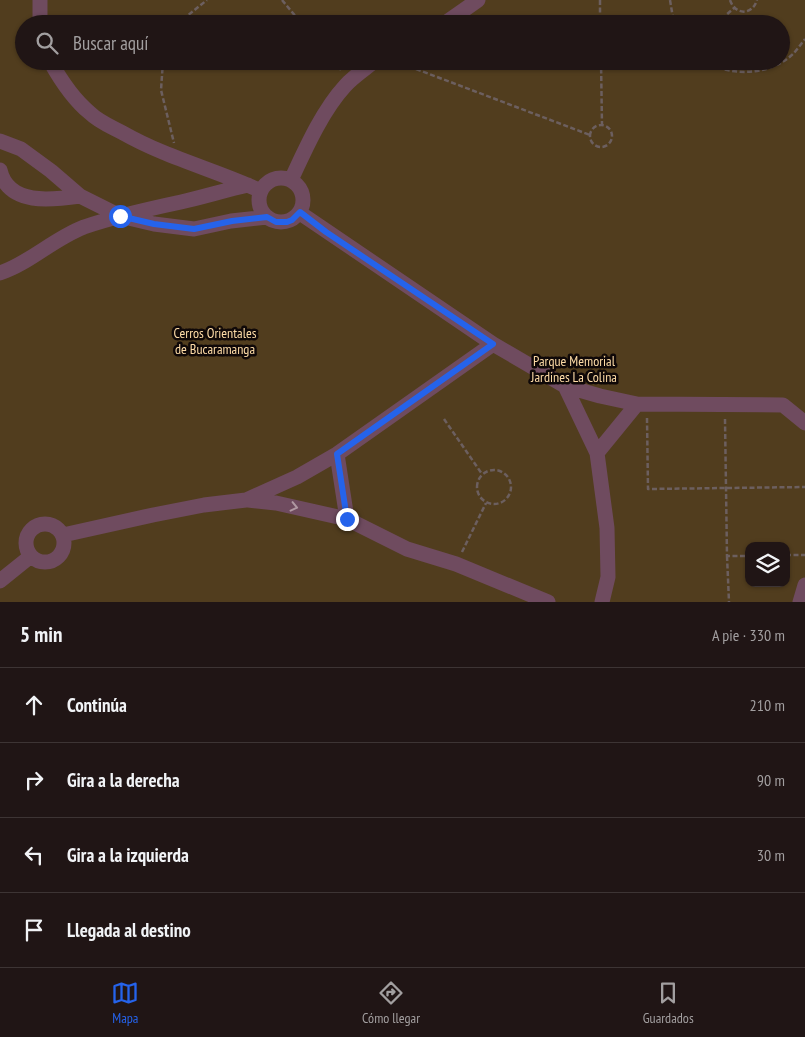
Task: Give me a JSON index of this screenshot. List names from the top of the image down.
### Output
{
  "parks": ["Cerros Orientales de Bucaramanga", "Parque Memorial Jardines La Colina"],
  "page": {
    "search": "Buscar aquí",
    "heading": ["5 min", "A pie · 330 m"],
    "list": [
      ["Continúa", "210 m"],
      ["Gira a la derecha", "90 m"],
      ["Gira a la izquierda", "30 m"],
      "Llegada al destino"
    ],
    "nav": ["Mapa", "Cómo llegar", "Guardados"]
  }
}
